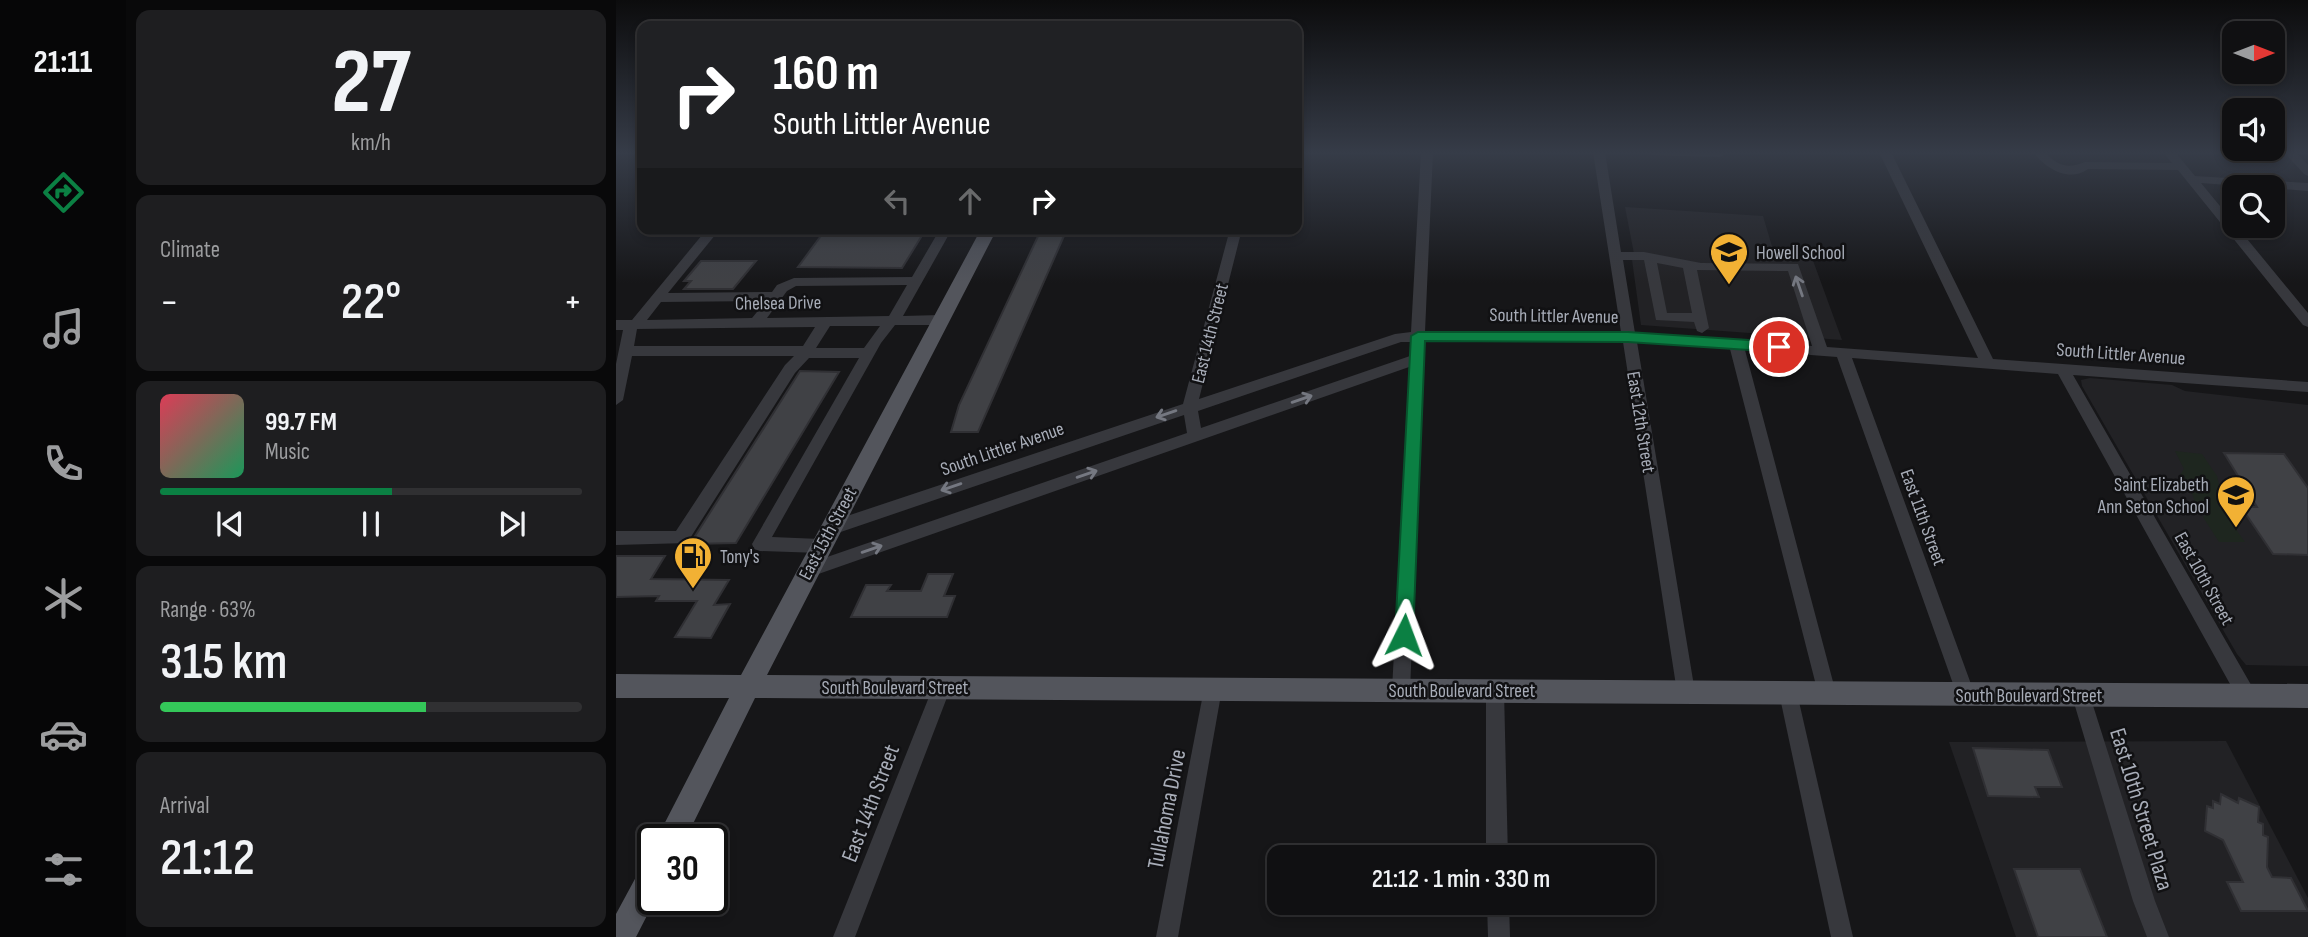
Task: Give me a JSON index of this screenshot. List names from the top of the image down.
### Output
{
  "streets": {
    "main road": ["East 15th Street", "South Boulevard Street"],
    "street": [
      "Chelsea Drive",
      "South Littler Avenue",
      "East 14th Street",
      "East 12th Street",
      "East 11th Street",
      "East 10th Street",
      "Tullahoma Drive",
      "East 10th Street Plaza"
    ]
  },
  "crossings": [
    ["Chelsea Drive", "East 15th Street"],
    ["South Littler Avenue", "East 14th Street"],
    ["South Littler Avenue", "East 12th Street"],
    ["South Littler Avenue", "East 11th Street"],
    ["South Littler Avenue", "East 15th Street"],
    ["South Littler Avenue", "East 10th Street"],
    ["East 14th Street", "South Boulevard Street"],
    ["East 12th Street", "South Boulevard Street"],
    ["East 11th Street", "South Boulevard Street"],
    ["East 15th Street", "South Boulevard Street"],
    ["East 10th Street", "South Boulevard Street"],
    ["South Boulevard Street", "Tullahoma Drive"],
    ["South Boulevard Street", "East 10th Street Plaza"]
  ],
  "places": {
    "school or university": ["Howell School", "Saint Elizabeth Ann Seton School"],
    "fuel station": ["Tony's"]
  },
  "north": "right",
  "page": {
    "tabs": "21:11",
    "tile": [
      ["27", "km/h"],
      "Climate",
      ["Range · 63%", "315 km"],
      ["Arrival", "21:12"]
    ],
    "turn": ["160 m", "South Littler Avenue"],
    "heat": ["−", "22°", "+"],
    "song": ["99.7 FM", "Music"],
    "limit": "30",
    "trip": "21:12 · 1 min · 330 m"
  }
}
